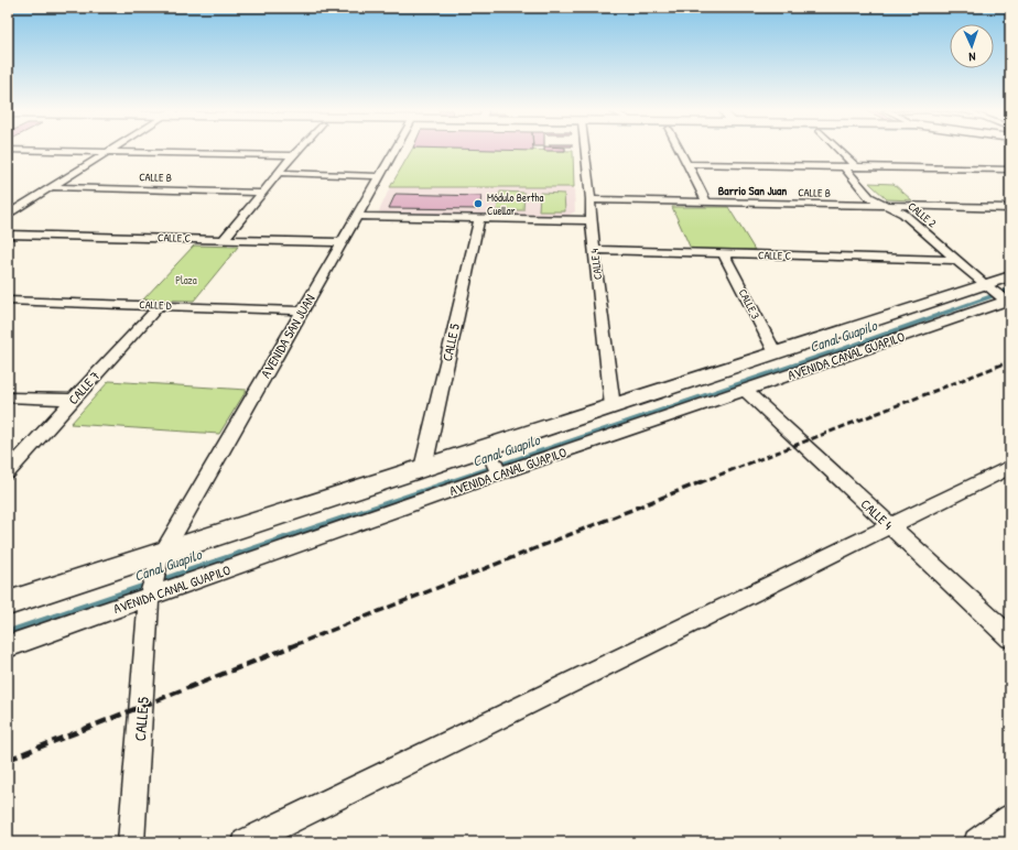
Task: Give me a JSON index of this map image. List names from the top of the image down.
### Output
{
  "streets": {
    "street": [
      "CALLE B",
      "CALLE 2",
      "CALLE C",
      "CALLE 4",
      "CALLE 3",
      "CALLE D",
      "AVENIDA SAN JUAN",
      "CALLE 5",
      "AVENIDA CANAL GUAPILO",
      "CALLE 7"
    ]
  },
  "crossings": [
    ["CALLE B", "CALLE 2"],
    ["CALLE B", "CALLE 4"],
    ["CALLE 2", "CALLE C"],
    ["CALLE 2", "AVENIDA CANAL GUAPILO"],
    ["CALLE C", "CALLE 4"],
    ["CALLE C", "CALLE 3"],
    ["CALLE C", "AVENIDA SAN JUAN"],
    ["CALLE 4", "AVENIDA CANAL GUAPILO"],
    ["CALLE 3", "AVENIDA CANAL GUAPILO"],
    ["CALLE D", "AVENIDA SAN JUAN"],
    ["CALLE D", "CALLE 7"],
    ["AVENIDA SAN JUAN", "CALLE 5"],
    ["AVENIDA SAN JUAN", "AVENIDA CANAL GUAPILO"],
    ["CALLE 5", "AVENIDA CANAL GUAPILO"]
  ],
  "districts": ["Barrio San Juan"],
  "water": ["Canal Guapilo"],
  "parks": ["Plaza"],
  "places": ["Módulo Bertha Cuellar"],
  "north": "bottom"
}
